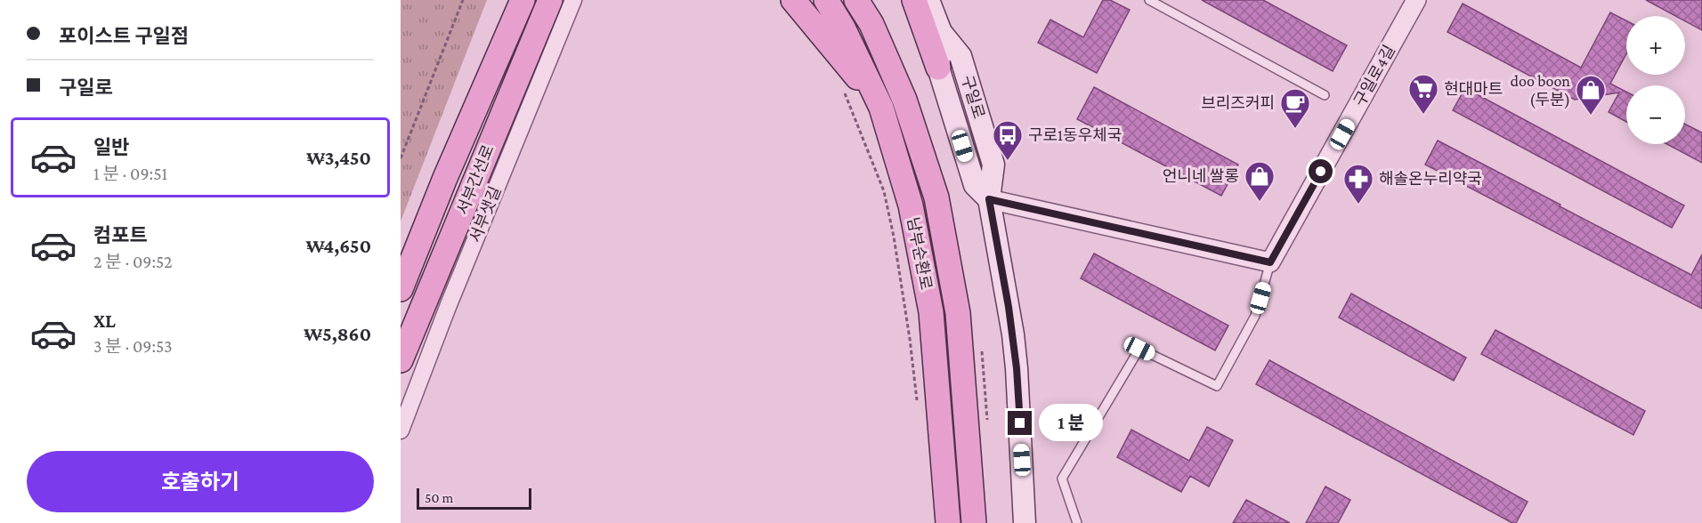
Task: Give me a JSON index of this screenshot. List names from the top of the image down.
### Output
{
  "streets": {
    "main road": ["구일로", "서부간선로", "남부순환로"],
    "street": ["구일로4길", "서부샛길"]
  },
  "places": {
    "supermarket": ["현대마트"],
    "shop": ["doo boon (두분)", "언니네 쌀롱"],
    "cafe": ["브리즈커피"],
    "bus stop": ["구로1동우체국"],
    "pharmacy": ["해솔온누리약국"]
  },
  "scale_bar": "50 m",
  "page": {
    "banner": ["포이스트 구일점", "구일로"],
    "map_buttons": ["+", "−"],
    "list": [
      {
        "name": "일반",
        "note": "1 분 · 09:51",
        "value": "₩3,450"
      },
      {
        "name": "컴포트",
        "note": "2 분 · 09:52",
        "value": "₩4,650"
      },
      {
        "name": "XL",
        "note": "3 분 · 09:53",
        "value": "₩5,860"
      }
    ],
    "bubble": "1 분",
    "buttons": "호출하기",
    "scale": "50 m"
  }
}
